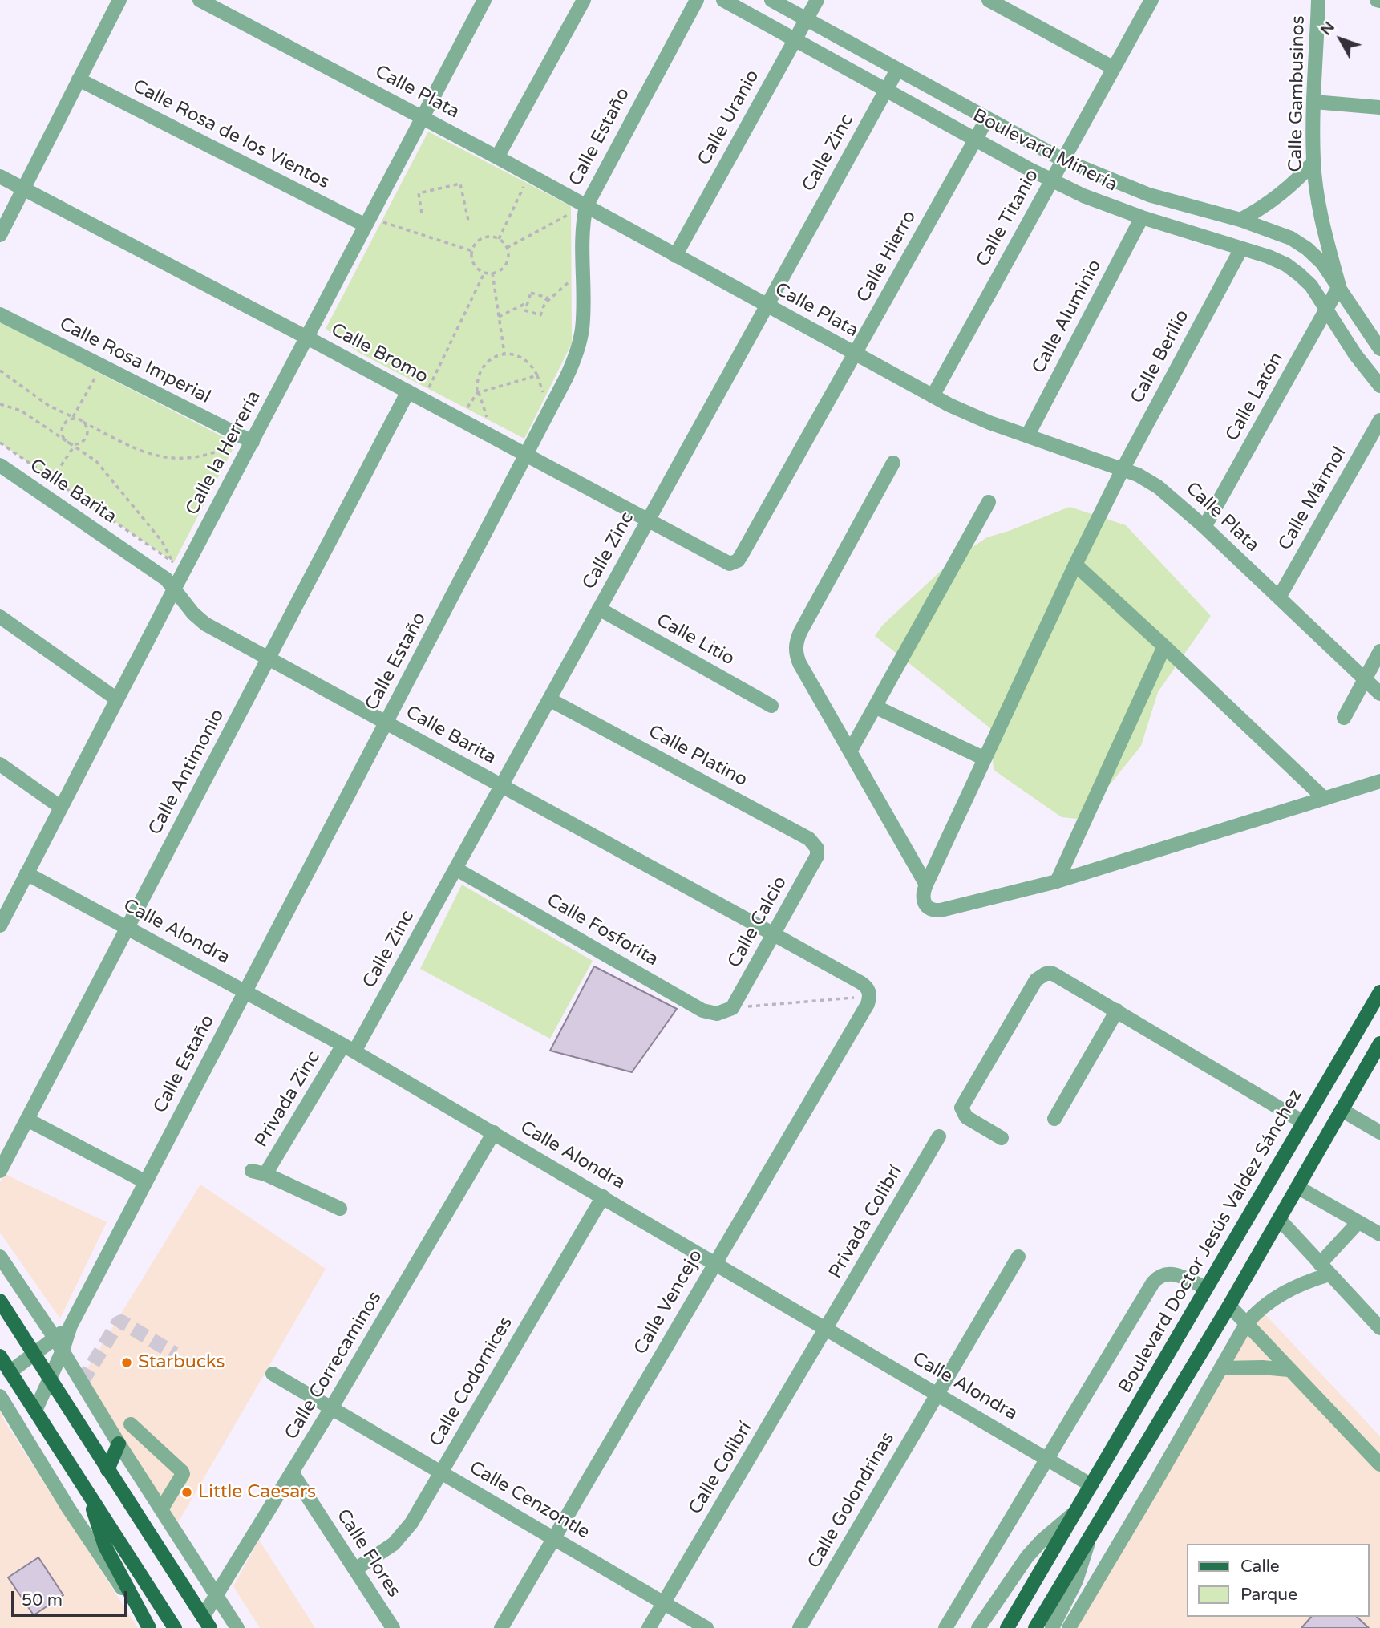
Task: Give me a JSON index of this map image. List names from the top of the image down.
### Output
{
  "streets": {
    "main road": ["Boulevard Doctor Jesús Valdez Sánchez"],
    "street": [
      "Calle Plata",
      "Calle Gambusinos",
      "Calle Uranio",
      "Calle Rosa de los Vientos",
      "Calle Estaño",
      "Boulevard Minería",
      "Calle Zinc",
      "Calle Titanio",
      "Calle Hierro",
      "Calle Aluminio",
      "Calle Bromo",
      "Calle Berilio",
      "Calle Rosa Imperial",
      "Calle Latón",
      "Calle la Herrería",
      "Calle Barita",
      "Calle Mármol",
      "Calle Litio",
      "Calle Platino",
      "Calle Antimonio",
      "Calle Calcio",
      "Calle Fosforita",
      "Calle Alondra",
      "Privada Zinc",
      "Privada Colibrí",
      "Calle Vencejo",
      "Calle Correcaminos",
      "Calle Codornices",
      "Calle Colibrí",
      "Calle Cenzontle",
      "Calle Golondrinas",
      "Calle Flores"
    ]
  },
  "crossings": [
    ["Calle Plata", "Calle Uranio"],
    ["Calle Plata", "Calle Estaño"],
    ["Calle Plata", "Calle Zinc"],
    ["Calle Plata", "Calle Titanio"],
    ["Calle Plata", "Calle Hierro"],
    ["Calle Plata", "Calle Aluminio"],
    ["Calle Plata", "Calle Berilio"],
    ["Calle Plata", "Calle Latón"],
    ["Calle Plata", "Calle la Herrería"],
    ["Calle Plata", "Calle Mármol"],
    ["Calle Gambusinos", "Boulevard Minería"],
    ["Calle Gambusinos", "Calle Latón"],
    ["Calle Uranio", "Boulevard Minería"],
    ["Calle Rosa de los Vientos", "Calle la Herrería"],
    ["Calle Estaño", "Calle Bromo"],
    ["Calle Estaño", "Calle Barita"],
    ["Calle Estaño", "Calle Alondra"],
    ["Boulevard Minería", "Calle Zinc"],
    ["Boulevard Minería", "Calle Titanio"],
    ["Boulevard Minería", "Calle Hierro"],
    ["Boulevard Minería", "Calle Aluminio"],
    ["Boulevard Minería", "Calle Berilio"],
    ["Boulevard Minería", "Calle Latón"],
    ["Calle Zinc", "Calle Bromo"],
    ["Calle Zinc", "Calle Barita"],
    ["Calle Zinc", "Calle Litio"],
    ["Calle Zinc", "Calle Platino"],
    ["Calle Zinc", "Calle Fosforita"],
    ["Calle Zinc", "Calle Alondra"],
    ["Calle Zinc", "Privada Zinc"],
    ["Calle Hierro", "Calle Bromo"],
    ["Calle Bromo", "Calle la Herrería"],
    ["Calle Bromo", "Calle Antimonio"],
    ["Calle Rosa Imperial", "Calle la Herrería"],
    ["Calle la Herrería", "Calle Barita"],
    ["Calle la Herrería", "Calle Alondra"],
    ["Calle Barita", "Calle Antimonio"],
    ["Calle Barita", "Calle Calcio"],
    ["Calle Barita", "Calle Vencejo"],
    ["Calle Platino", "Calle Calcio"],
    ["Calle Antimonio", "Calle Alondra"],
    ["Calle Calcio", "Calle Fosforita"],
    ["Calle Alondra", "Privada Zinc"],
    ["Calle Alondra", "Privada Colibrí"],
    ["Calle Alondra", "Boulevard Doctor Jesús Valdez Sánchez"],
    ["Calle Alondra", "Calle Vencejo"],
    ["Calle Alondra", "Calle Correcaminos"],
    ["Calle Alondra", "Calle Codornices"],
    ["Calle Alondra", "Calle Colibrí"],
    ["Calle Alondra", "Calle Golondrinas"],
    ["Privada Colibrí", "Calle Colibrí"],
    ["Calle Vencejo", "Calle Cenzontle"],
    ["Calle Correcaminos", "Calle Cenzontle"],
    ["Calle Correcaminos", "Calle Flores"],
    ["Calle Codornices", "Calle Cenzontle"],
    ["Calle Codornices", "Calle Flores"],
    ["Calle Colibrí", "Calle Cenzontle"]
  ],
  "places": ["Starbucks", "Little Caesars"],
  "legend": ["Calle", "Parque"],
  "scale_bar": "50 m",
  "north": "top left"
}
